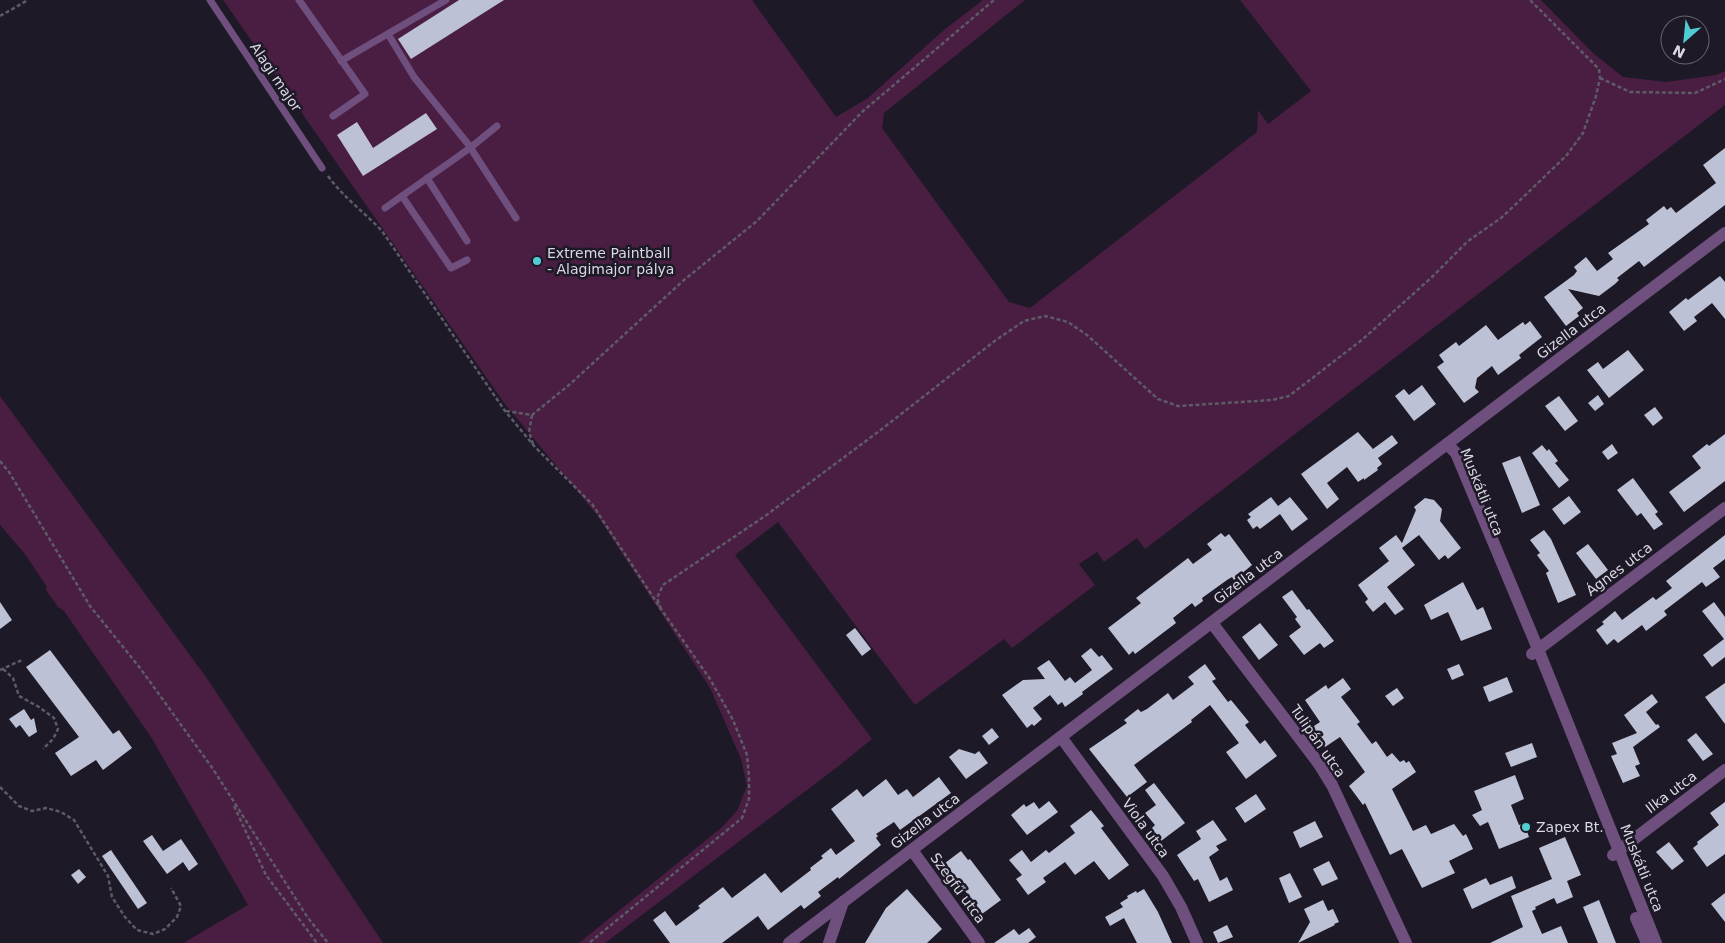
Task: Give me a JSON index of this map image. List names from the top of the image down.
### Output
{
  "streets": {
    "street": [
      "Gizella utca",
      "Muskátli utca",
      "Ágnes utca",
      "Tulipán utca",
      "Ilka utca",
      "Viola utca",
      "Szegfű utca"
    ],
    "lane": ["Alagi major"]
  },
  "crossings": [
    ["Gizella utca", "Muskátli utca"],
    ["Gizella utca", "Tulipán utca"],
    ["Gizella utca", "Viola utca"],
    ["Gizella utca", "Szegfű utca"],
    ["Muskátli utca", "Ágnes utca"],
    ["Muskátli utca", "Ilka utca"]
  ],
  "places": ["Extreme Paintball - Alagimajor pálya", "Zapex Bt."],
  "north": "bottom left"
}
